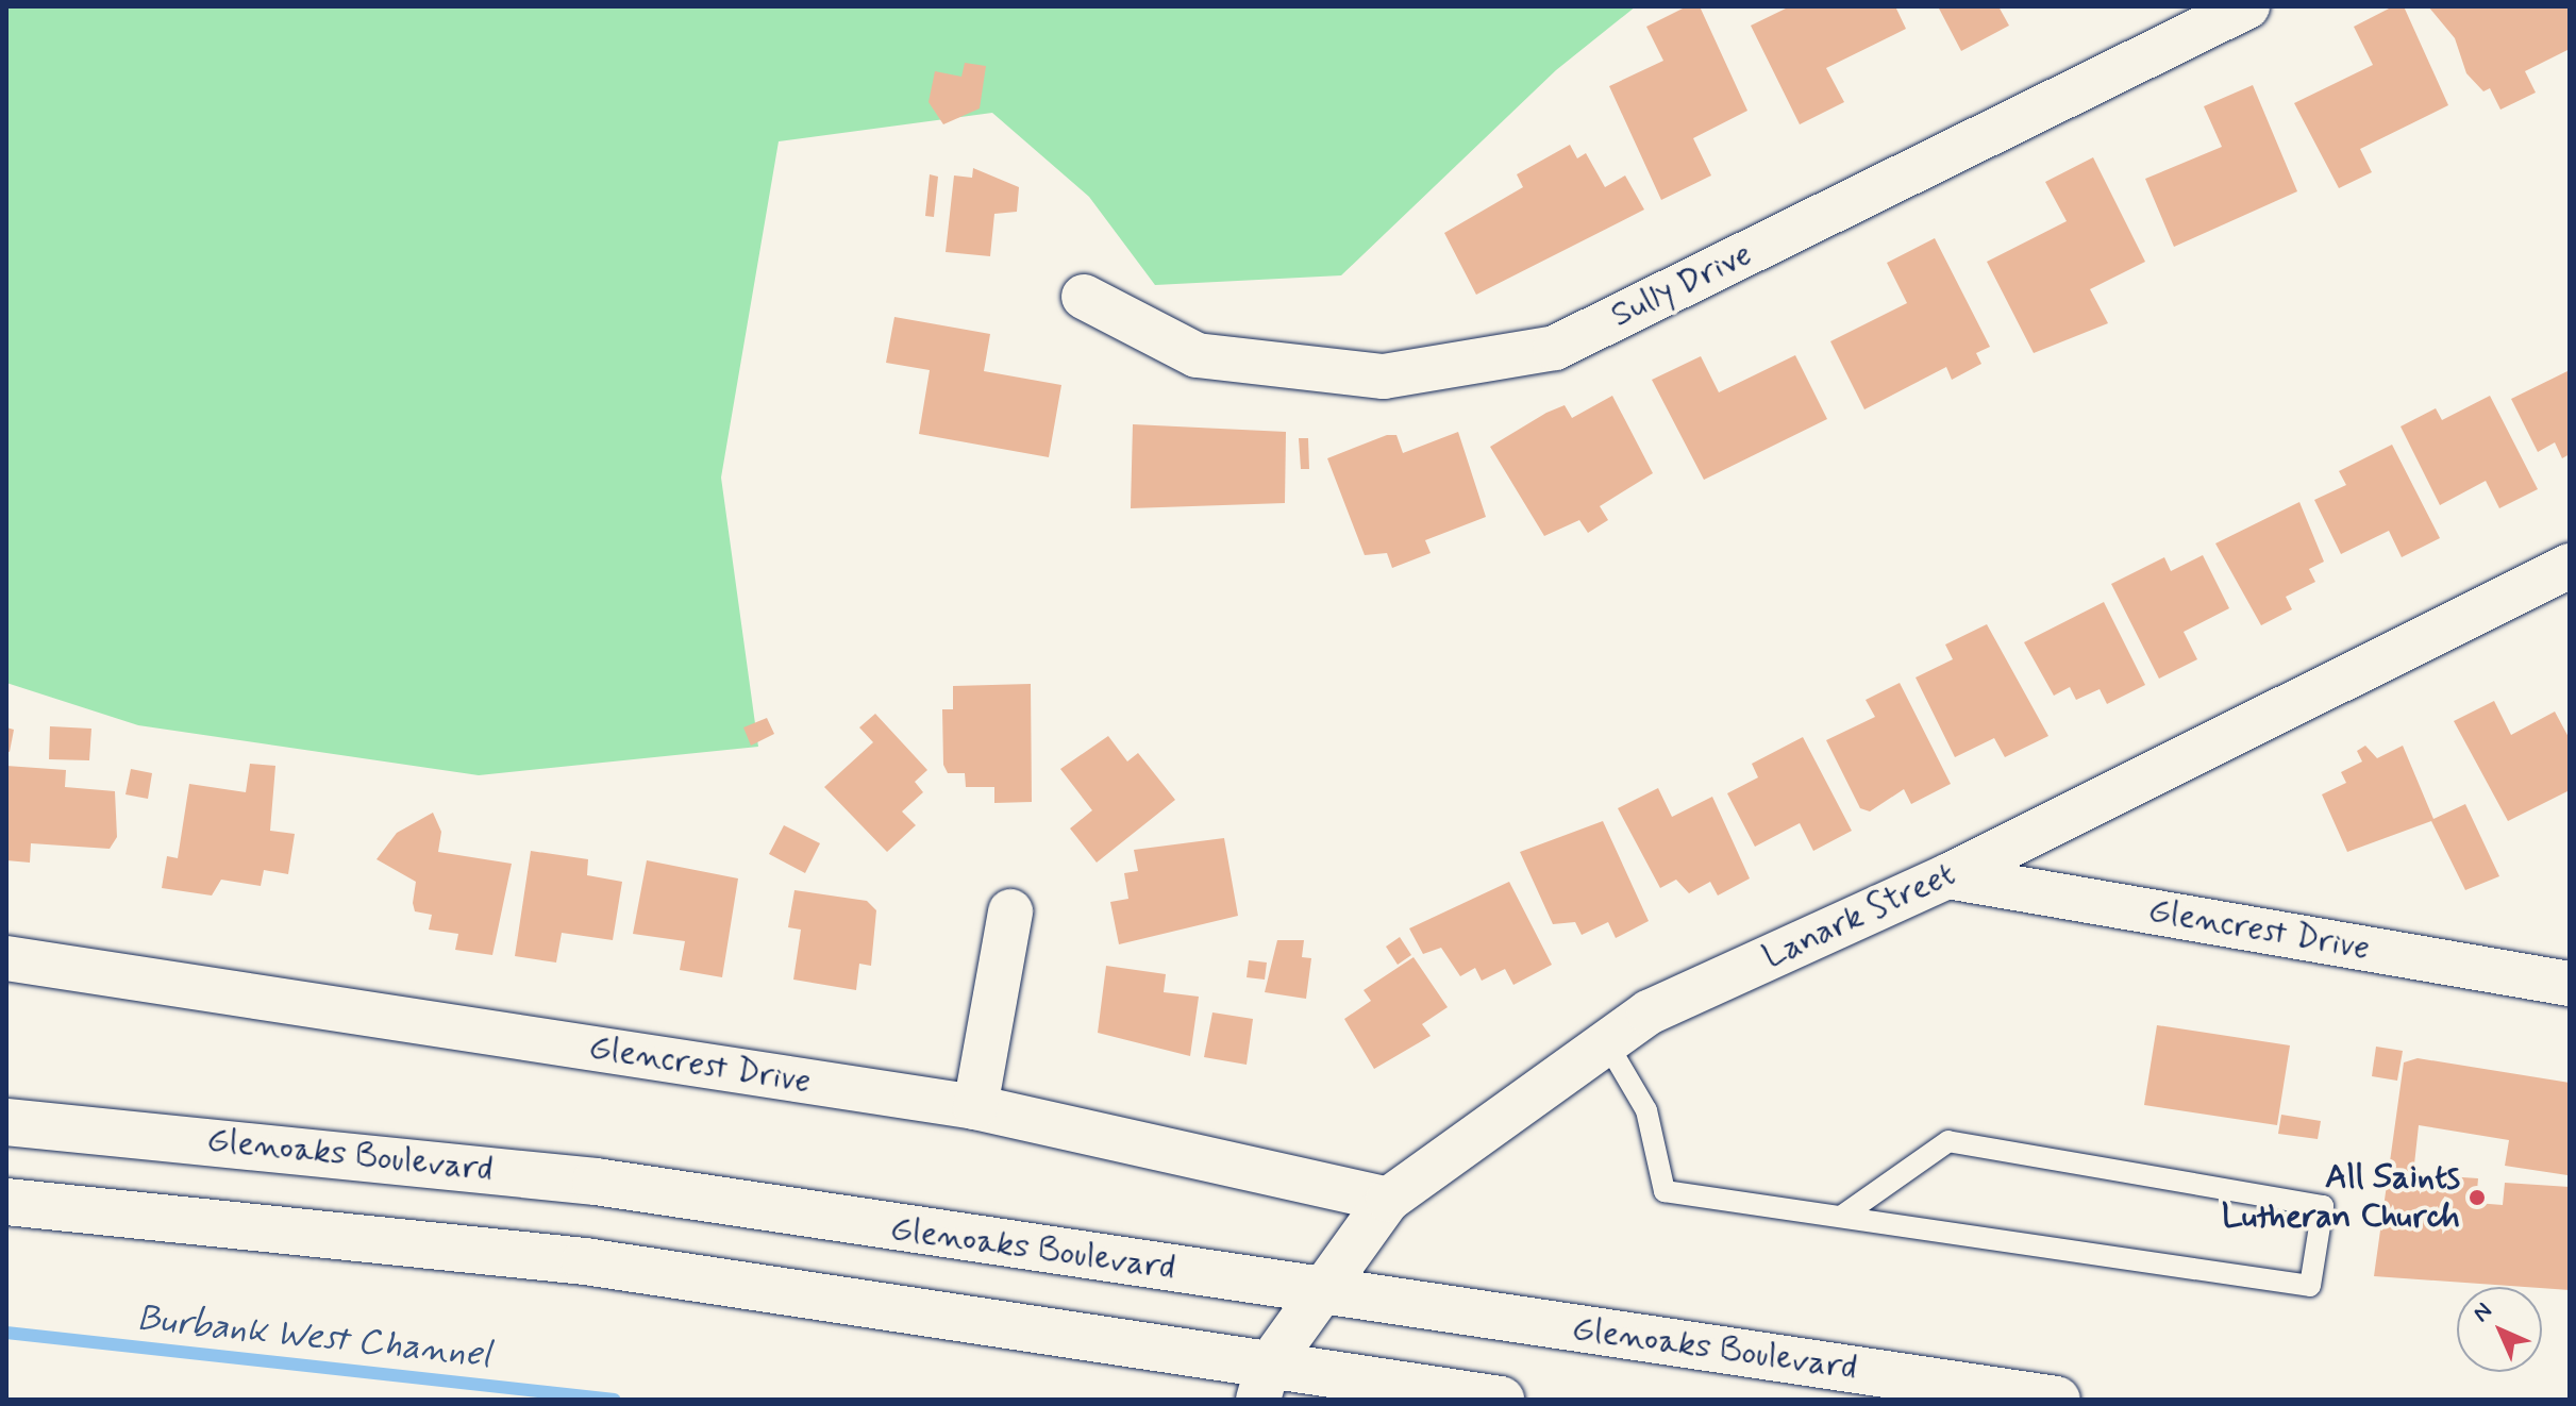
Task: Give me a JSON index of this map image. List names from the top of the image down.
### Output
{
  "streets": {
    "main road": ["Glenoaks Boulevard"],
    "street": ["Sully Drive", "Lanark Street", "Glencrest Drive"]
  },
  "crossings": [
    ["Lanark Street", "Glencrest Drive"],
    ["Lanark Street", "Glenoaks Boulevard"]
  ],
  "water": ["Burbank West Channel"],
  "places": ["All Saints Lutheran Church"],
  "north": "top left"
}
